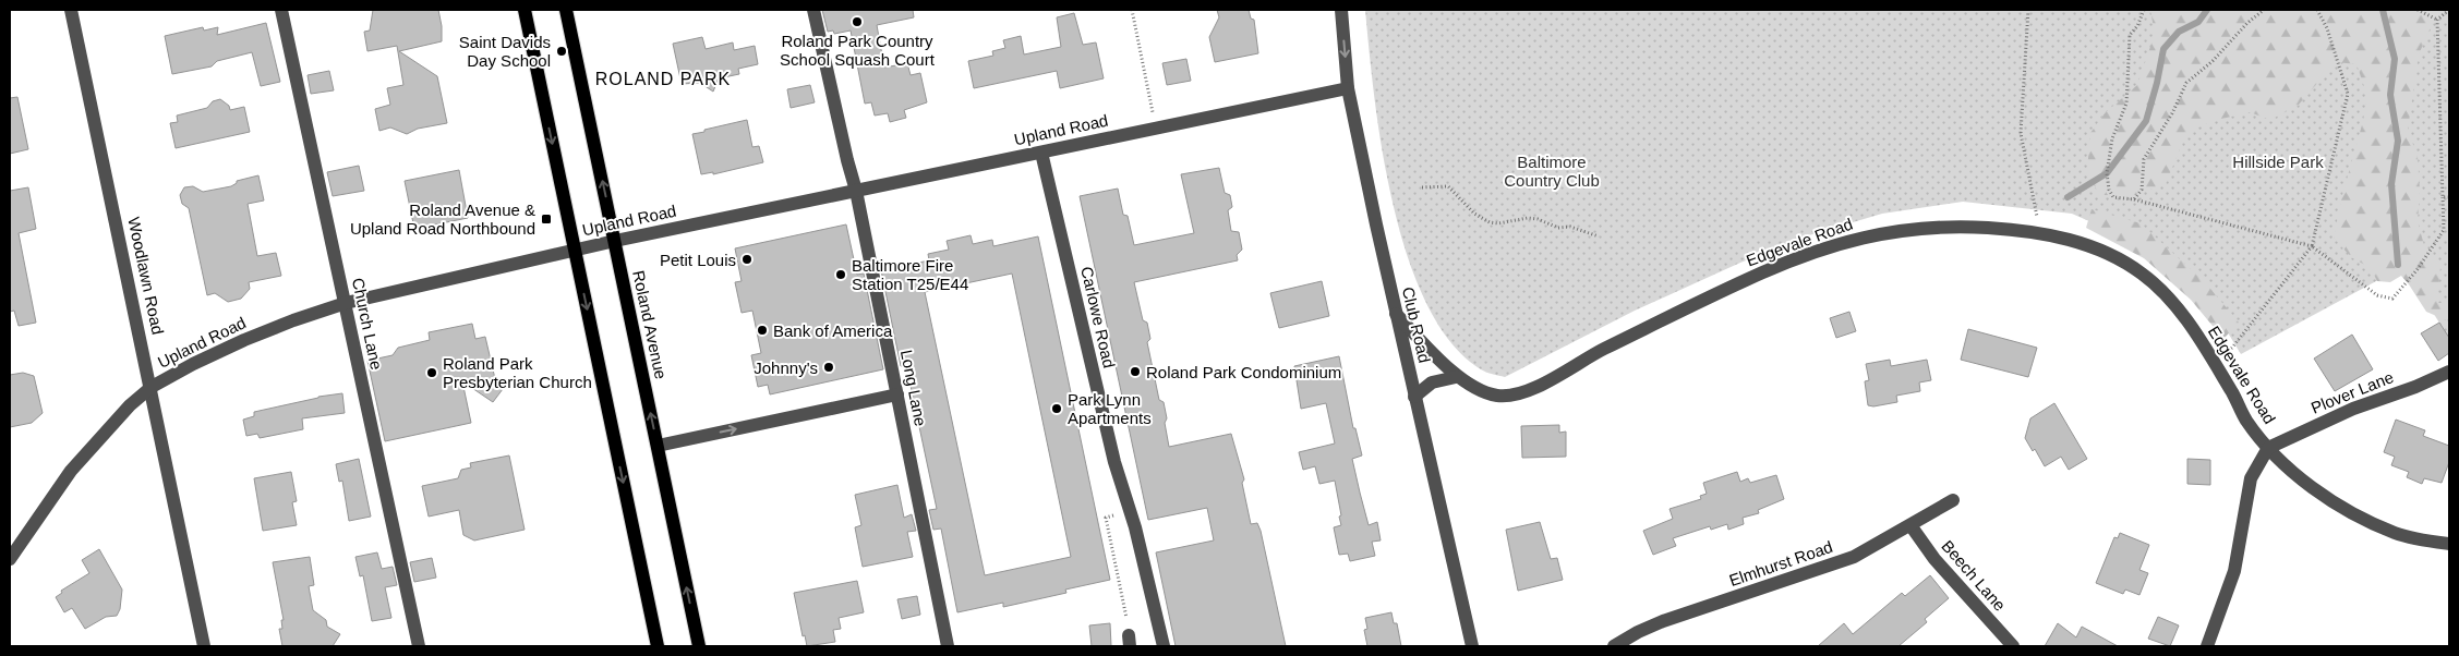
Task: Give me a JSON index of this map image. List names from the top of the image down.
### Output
{
  "streets": {
    "main road": ["Roland Avenue"],
    "street": [
      "Upland Road",
      "Edgevale Road",
      "Woodlawn Road",
      "Carlowe Road",
      "Church Lane",
      "Club Road",
      "Long Lane",
      "Plover Lane",
      "Elmhurst Road",
      "Beech Lane"
    ]
  },
  "crossings": [
    ["Upland Road", "Woodlawn Road"],
    ["Upland Road", "Carlowe Road"],
    ["Upland Road", "Church Lane"],
    ["Upland Road", "Roland Avenue"],
    ["Upland Road", "Club Road"],
    ["Upland Road", "Long Lane"],
    ["Edgevale Road", "Club Road"],
    ["Edgevale Road", "Plover Lane"],
    ["Elmhurst Road", "Beech Lane"]
  ],
  "districts": ["ROLAND PARK"],
  "parks": ["Baltimore Country Club", "Hillside Park"],
  "places": {
    "other": [
      "Roland Park Country School Squash Court",
      "Saint Davids Day School",
      "Petit Louis",
      "Baltimore Fire Station T25/E44",
      "Bank of America",
      "Johnny's",
      "Roland Park Condominium",
      "Roland Park Presbyterian Church",
      "Park Lynn Apartments"
    ],
    "transit": ["Roland Avenue & Upland Road Northbound"]
  }
}
